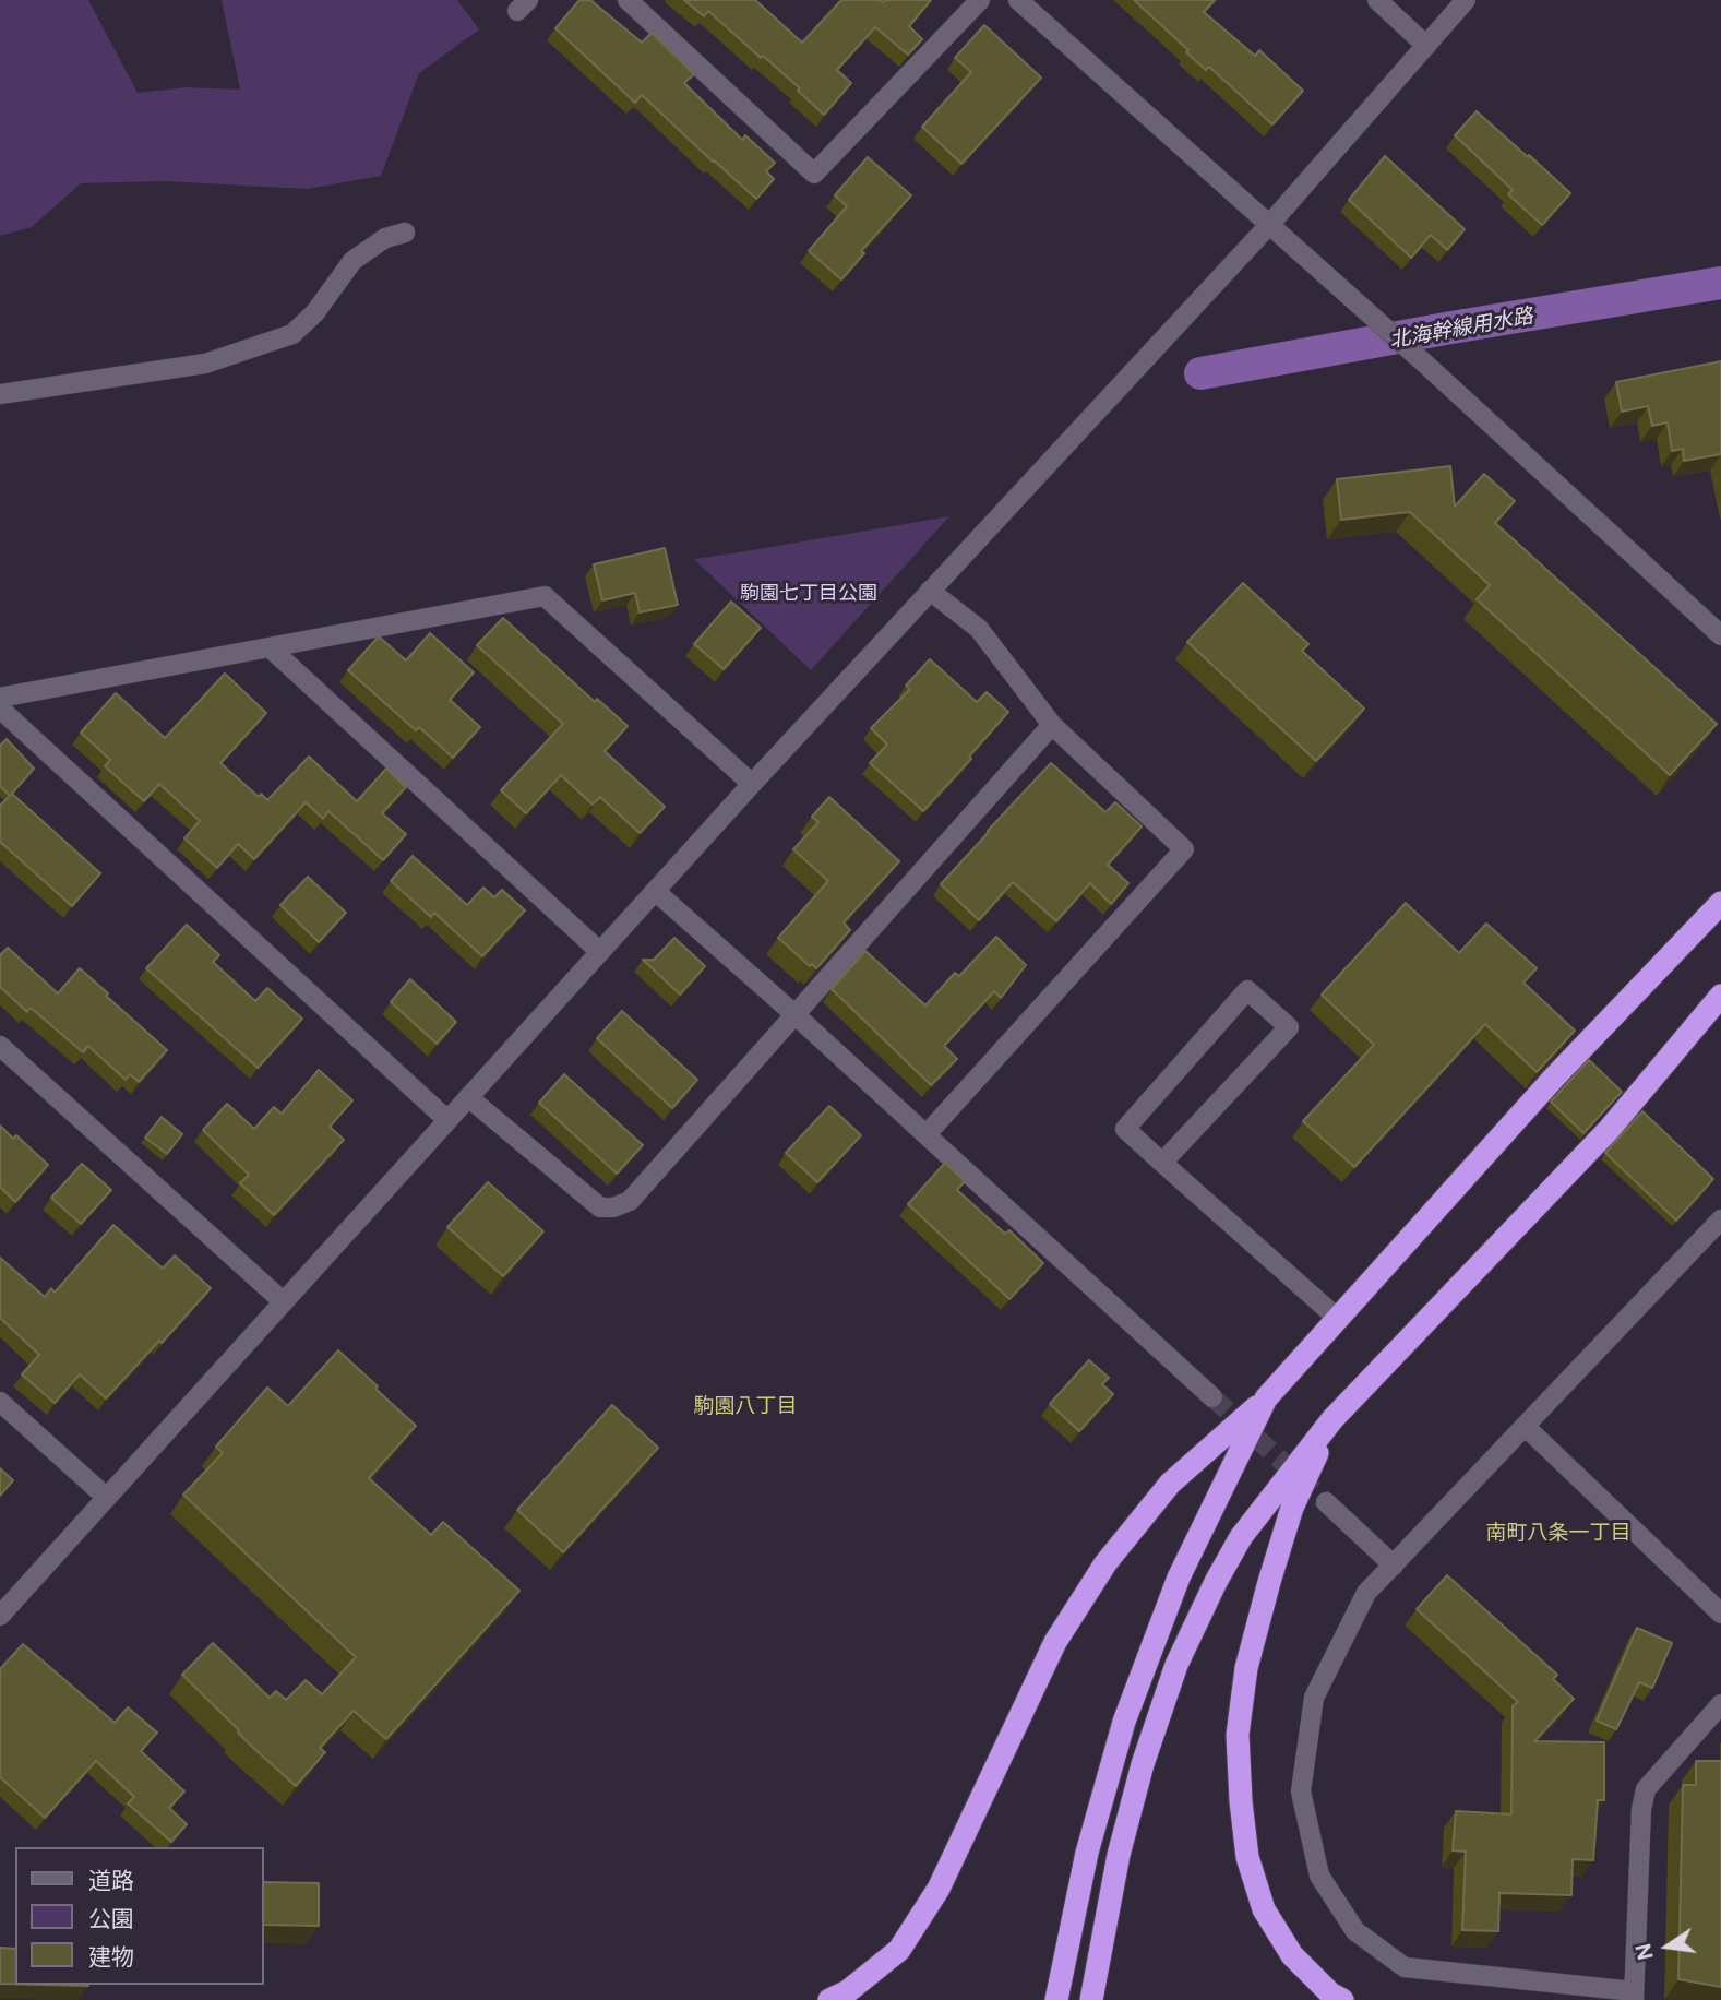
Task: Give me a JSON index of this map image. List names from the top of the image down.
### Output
{
  "districts": ["駒園八丁目", "南町八条一丁目"],
  "water": ["北海幹線用水路"],
  "parks": ["駒園七丁目公園"],
  "legend": ["道路", "公園", "建物"],
  "north": "left"
}
